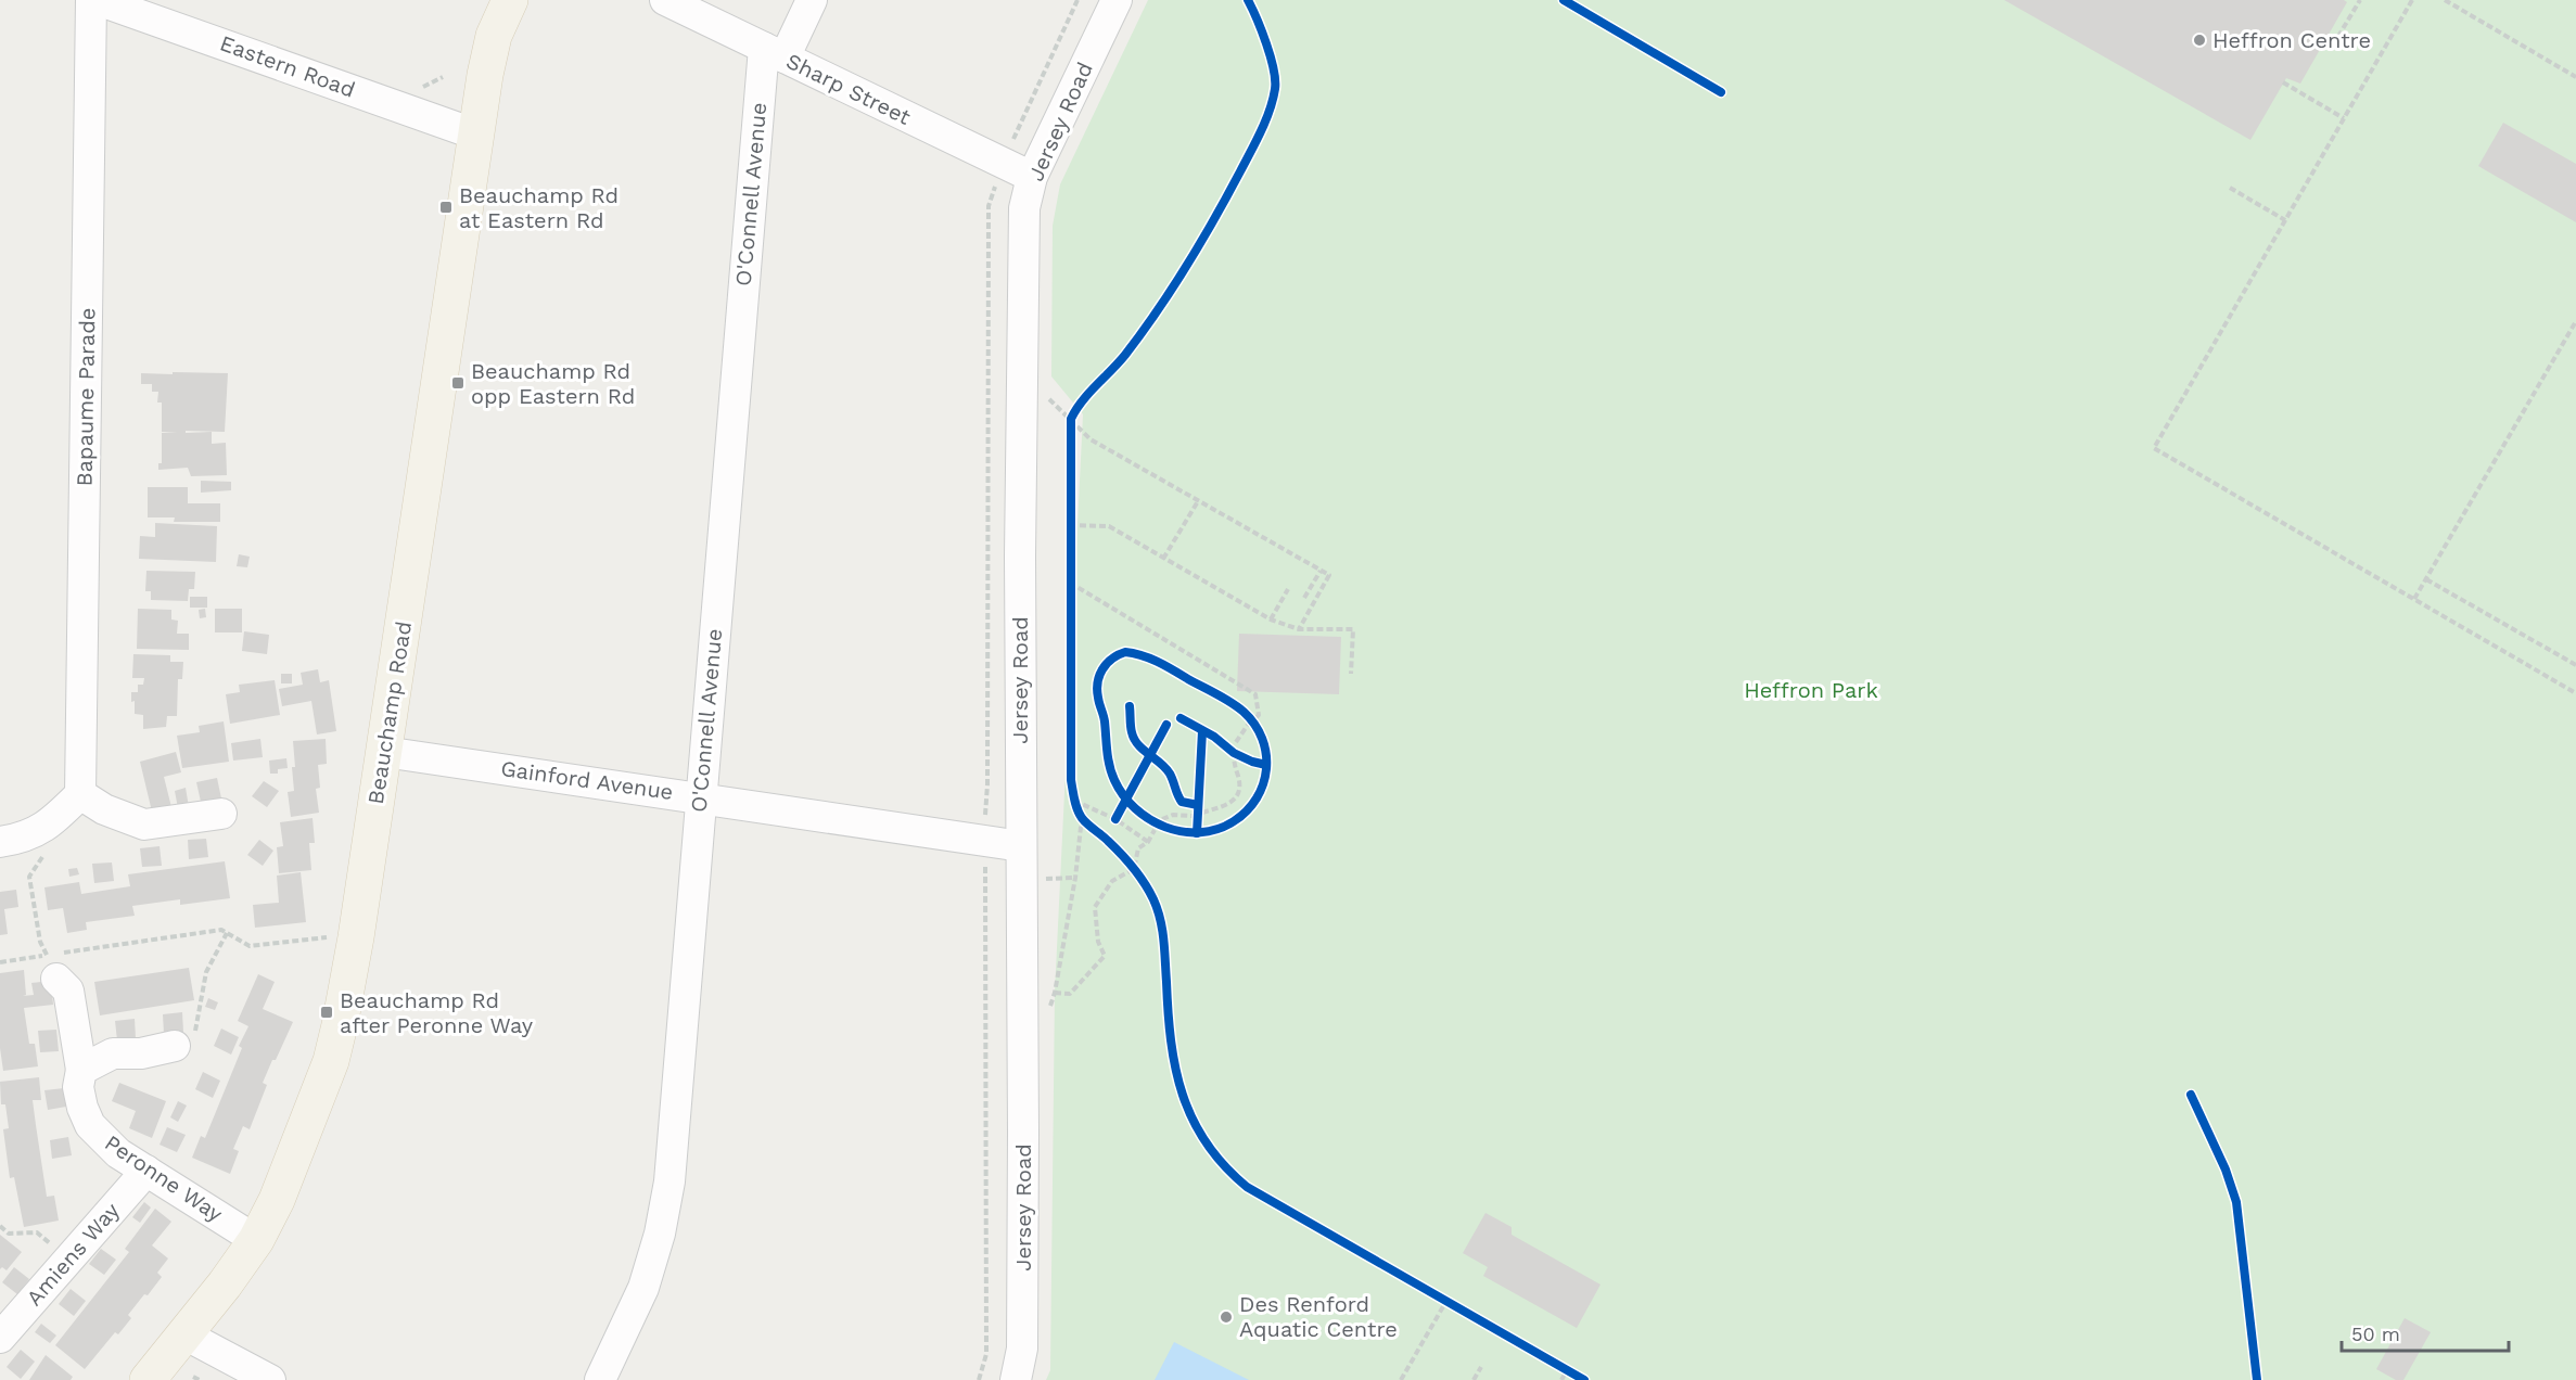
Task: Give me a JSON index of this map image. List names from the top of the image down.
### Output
{
  "streets": {
    "main road": ["Beauchamp Road"],
    "street": [
      "Eastern Road",
      "Sharp Street",
      "Jersey Road",
      "O'Connell Avenue",
      "Bapaume Parade",
      "Gainford Avenue",
      "Peronne Way",
      "Amiens Way"
    ]
  },
  "crossings": [
    ["Eastern Road", "Beauchamp Road"],
    ["Sharp Street", "Jersey Road"],
    ["Sharp Street", "O'Connell Avenue"],
    ["Jersey Road", "Gainford Avenue"],
    ["O'Connell Avenue", "Gainford Avenue"],
    ["Beauchamp Road", "Gainford Avenue"],
    ["Beauchamp Road", "Peronne Way"],
    ["Peronne Way", "Amiens Way"]
  ],
  "parks": ["Heffron Park"],
  "places": {
    "other": ["Heffron Centre", "Des Renford Aquatic Centre"],
    "transit": ["Beauchamp Rd at Eastern Rd", "Beauchamp Rd opp Eastern Rd", "Beauchamp Rd after Peronne Way"]
  },
  "scale_bar": "50 m"
}
